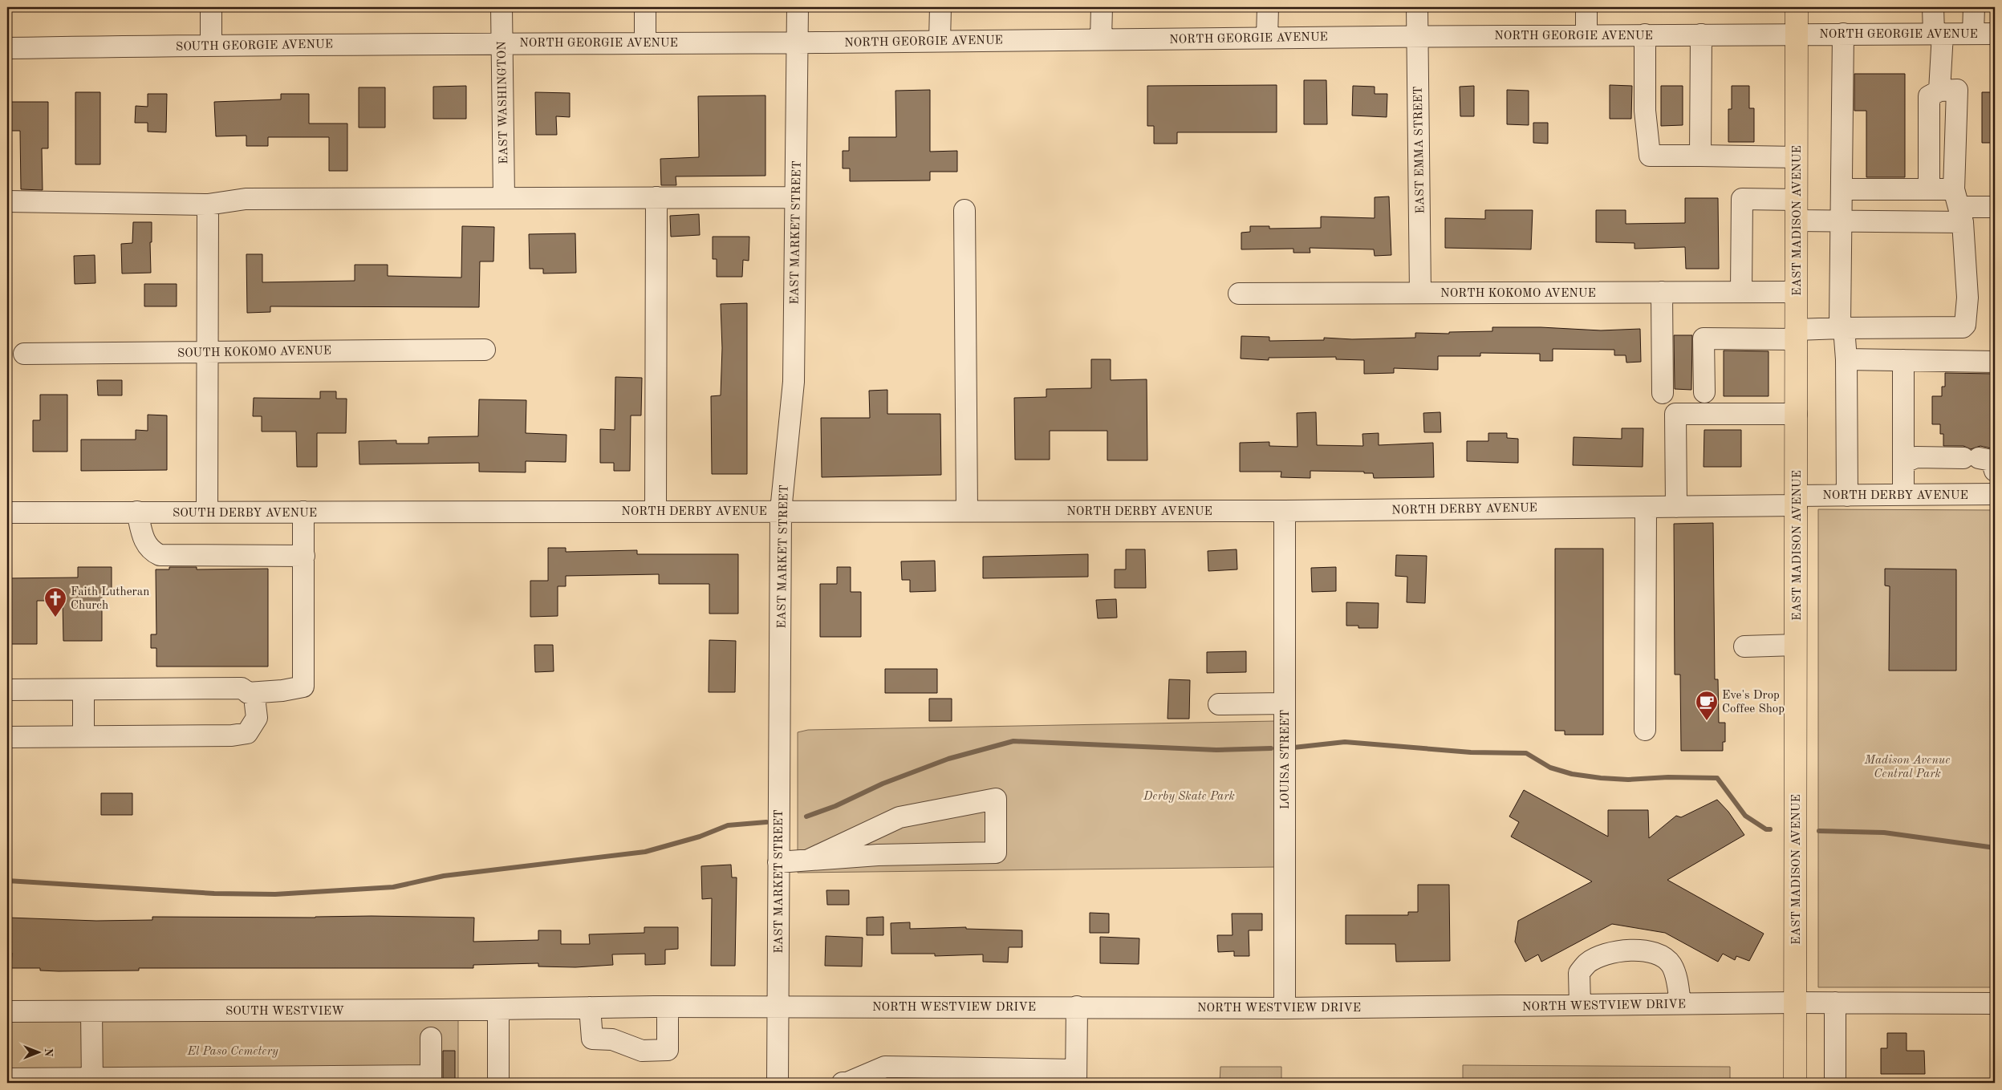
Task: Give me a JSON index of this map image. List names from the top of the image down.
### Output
{
  "streets": {
    "main road": ["EAST MADISON AVENUE"],
    "street": [
      "NORTH GEORGIE AVENUE",
      "SOUTH GEORGIE AVENUE",
      "EAST WASHINGTON",
      "EAST EMMA STREET",
      "EAST MARKET STREET",
      "NORTH KOKOMO AVENUE",
      "SOUTH KOKOMO AVENUE",
      "NORTH DERBY AVENUE",
      "SOUTH DERBY AVENUE",
      "LOUISA STREET",
      "NORTH WESTVIEW DRIVE",
      "SOUTH WESTVIEW"
    ]
  },
  "crossings": [
    ["NORTH GEORGIE AVENUE", "SOUTH GEORGIE AVENUE"],
    ["NORTH GEORGIE AVENUE", "EAST WASHINGTON"],
    ["NORTH GEORGIE AVENUE", "EAST EMMA STREET"],
    ["NORTH GEORGIE AVENUE", "EAST MADISON AVENUE"],
    ["NORTH GEORGIE AVENUE", "EAST MARKET STREET"],
    ["SOUTH GEORGIE AVENUE", "EAST WASHINGTON"],
    ["EAST EMMA STREET", "NORTH KOKOMO AVENUE"],
    ["EAST MADISON AVENUE", "NORTH KOKOMO AVENUE"],
    ["EAST MADISON AVENUE", "NORTH DERBY AVENUE"],
    ["EAST MADISON AVENUE", "NORTH WESTVIEW DRIVE"],
    ["EAST MARKET STREET", "NORTH DERBY AVENUE"],
    ["EAST MARKET STREET", "NORTH WESTVIEW DRIVE"],
    ["NORTH DERBY AVENUE", "SOUTH DERBY AVENUE"],
    ["NORTH DERBY AVENUE", "LOUISA STREET"],
    ["LOUISA STREET", "NORTH WESTVIEW DRIVE"],
    ["NORTH WESTVIEW DRIVE", "SOUTH WESTVIEW"]
  ],
  "parks": ["Madison Avenue Central Park", "Derby Skate Park", "El Paso Cemetery"],
  "places": {
    "church": ["Faith Lutheran Church"],
    "cafe": ["Eve's Drop Coffee Shop"]
  },
  "north": "right"
}
